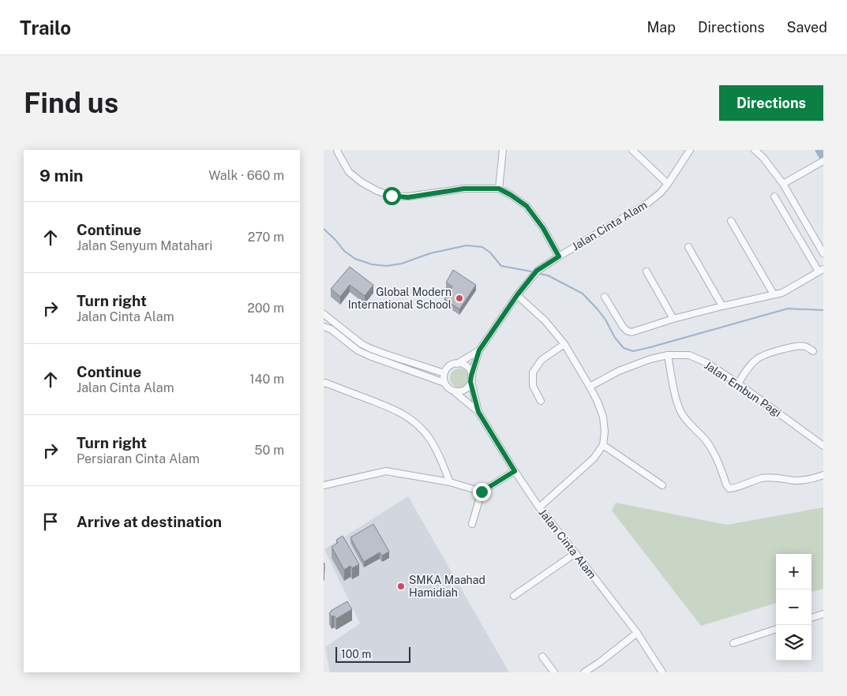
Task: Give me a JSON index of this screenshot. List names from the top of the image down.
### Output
{
  "streets": {
    "street": ["Jalan Cinta Alam", "Jalan Embun Pagi"]
  },
  "places": ["Global Modern International School", "SMKA Maahad Hamidiah"],
  "scale_bar": "100 m",
  "page": {
    "header": "Trailo",
    "nav": ["Map", "Directions", "Saved"],
    "buttons": "Directions",
    "title": "Find us",
    "heading": ["9 min", "Walk · 660 m"],
    "list": [
      ["Continue", "Jalan Senyum Matahari", "270 m"],
      ["Turn right", "Jalan Cinta Alam", "200 m"],
      ["Continue", "Jalan Cinta Alam", "140 m"],
      ["Turn right", "Persiaran Cinta Alam", "50 m"],
      "Arrive at destination"
    ],
    "map_buttons": ["+", "−"],
    "scale": "100 m"
  }
}
